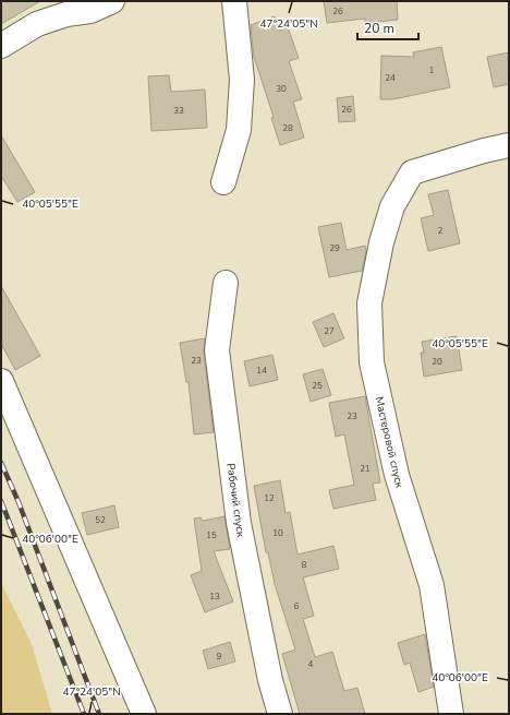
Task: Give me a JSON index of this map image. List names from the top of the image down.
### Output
{
  "streets": {
    "street": ["Мастеровой спуск", "Рабочий спуск"]
  },
  "house_numbers": [
    "26",
    "1",
    "24",
    "30",
    "26",
    "33",
    "28",
    "2",
    "29",
    "27",
    "23",
    "20",
    "14",
    "25",
    "23",
    "21",
    "12",
    "52",
    "10",
    "15",
    "8",
    "13",
    "6",
    "9",
    "4"
  ],
  "scale_bar": "20 m",
  "coordinates": ["47°24'05\"N", "40°05'55\"E", "40°06'00\"E"]
}
